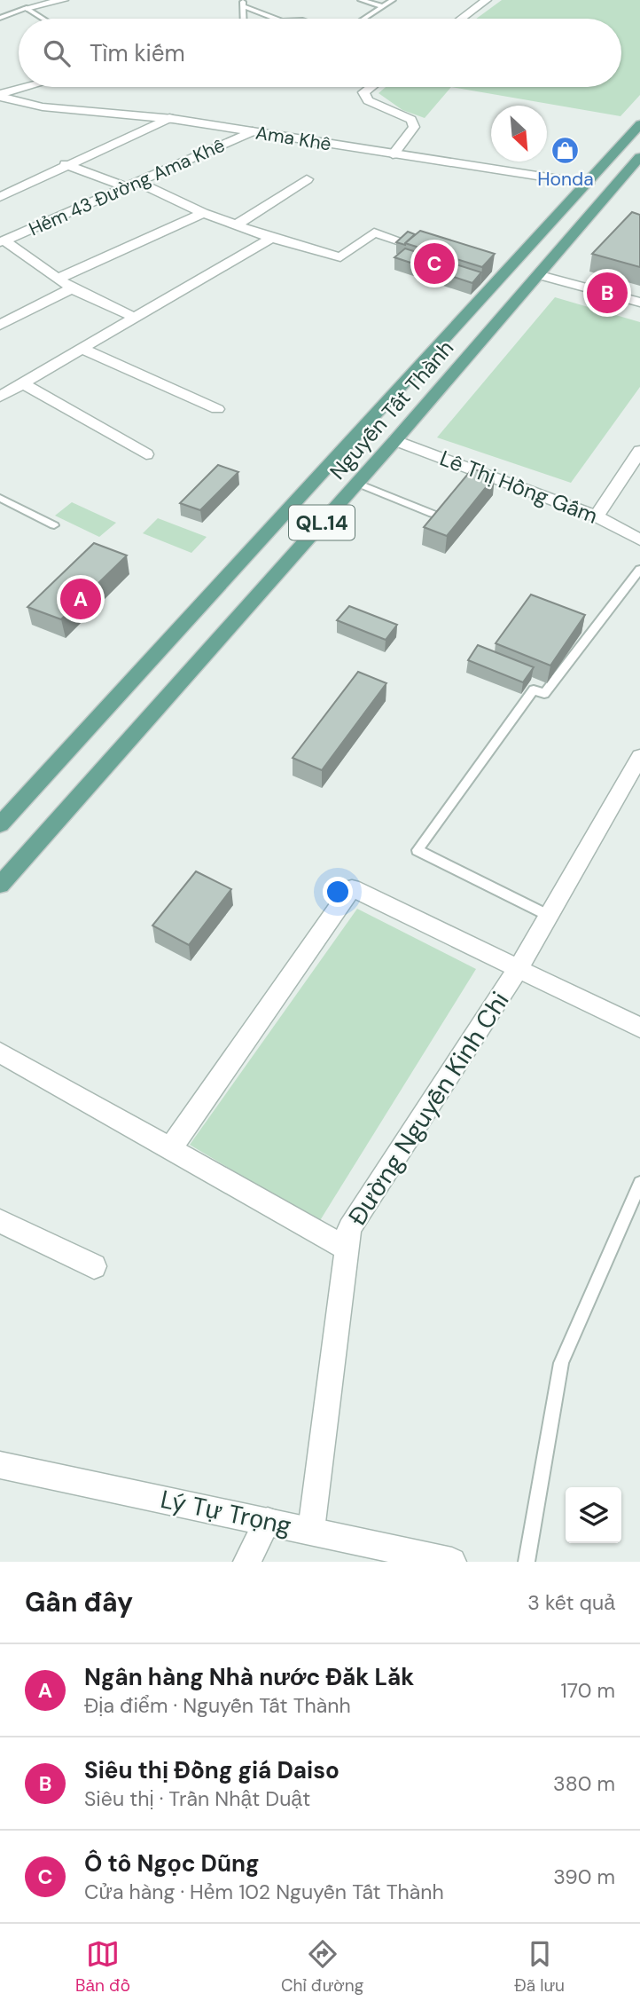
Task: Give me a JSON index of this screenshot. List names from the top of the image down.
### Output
{
  "streets": {
    "main road": ["Nguyễn Tất Thành", "QL.14"],
    "street": [
      "Ama Khê",
      "Hẻm 43 Đường Ama Khê",
      "Lê Thị Hồng Gấm",
      "Đường Nguyễn Kinh Chi",
      "Lý Tự Trọng"
    ]
  },
  "crossings": [
    ["Ama Khê", "Hẻm 43 Đường Ama Khê"],
    ["Ama Khê", "Nguyễn Tất Thành"],
    ["Nguyễn Tất Thành", "Lê Thị Hồng Gấm"],
    ["Đường Nguyễn Kinh Chi", "Lý Tự Trọng"]
  ],
  "places": {
    "shop": ["Honda"]
  },
  "north": "bottom right",
  "page": {
    "search": "Tìm kiếm",
    "pins": ["C", "B", "A"],
    "heading": ["Gần đây", "3 kết quả"],
    "list": [
      {
        "mark": "A",
        "name": "Ngân hàng Nhà nước Đăk Lăk",
        "note": "Địa điểm · Nguyễn Tất Thành",
        "value": "170 m"
      },
      {
        "mark": "B",
        "name": "Siêu thị Đồng giá Daiso",
        "note": "Siêu thị · Trần Nhật Duật",
        "value": "380 m"
      },
      {
        "mark": "C",
        "name": "Ô tô Ngọc Dũng",
        "note": "Cửa hàng · Hẻm 102 Nguyễn Tất Thành",
        "value": "390 m"
      }
    ],
    "nav": ["Bản đồ", "Chỉ đường", "Đã lưu"]
  }
}
